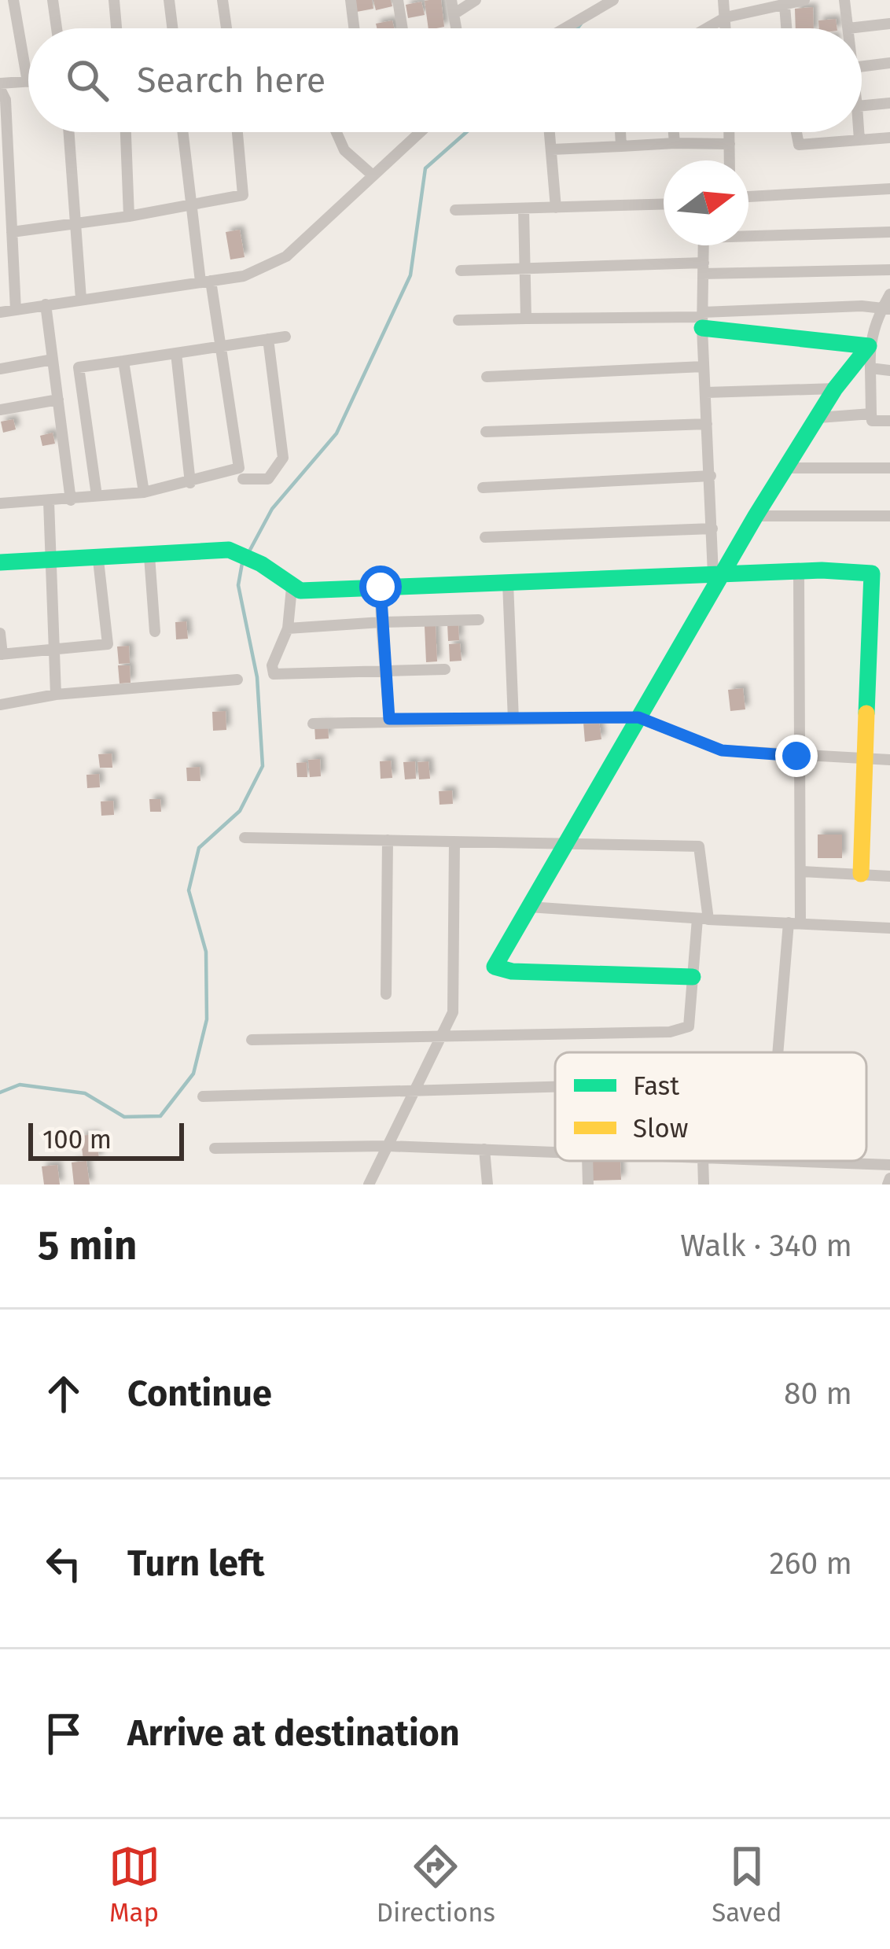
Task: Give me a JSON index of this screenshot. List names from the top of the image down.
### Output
{
  "legend": ["Fast", "Slow"],
  "scale_bar": "100 m",
  "north": "right",
  "page": {
    "search": "Search here",
    "scale": "100 m",
    "heading": ["5 min", "Walk · 340 m"],
    "list": [
      ["Continue", "80 m"],
      ["Turn left", "260 m"],
      "Arrive at destination"
    ],
    "nav": ["Map", "Directions", "Saved"]
  }
}
